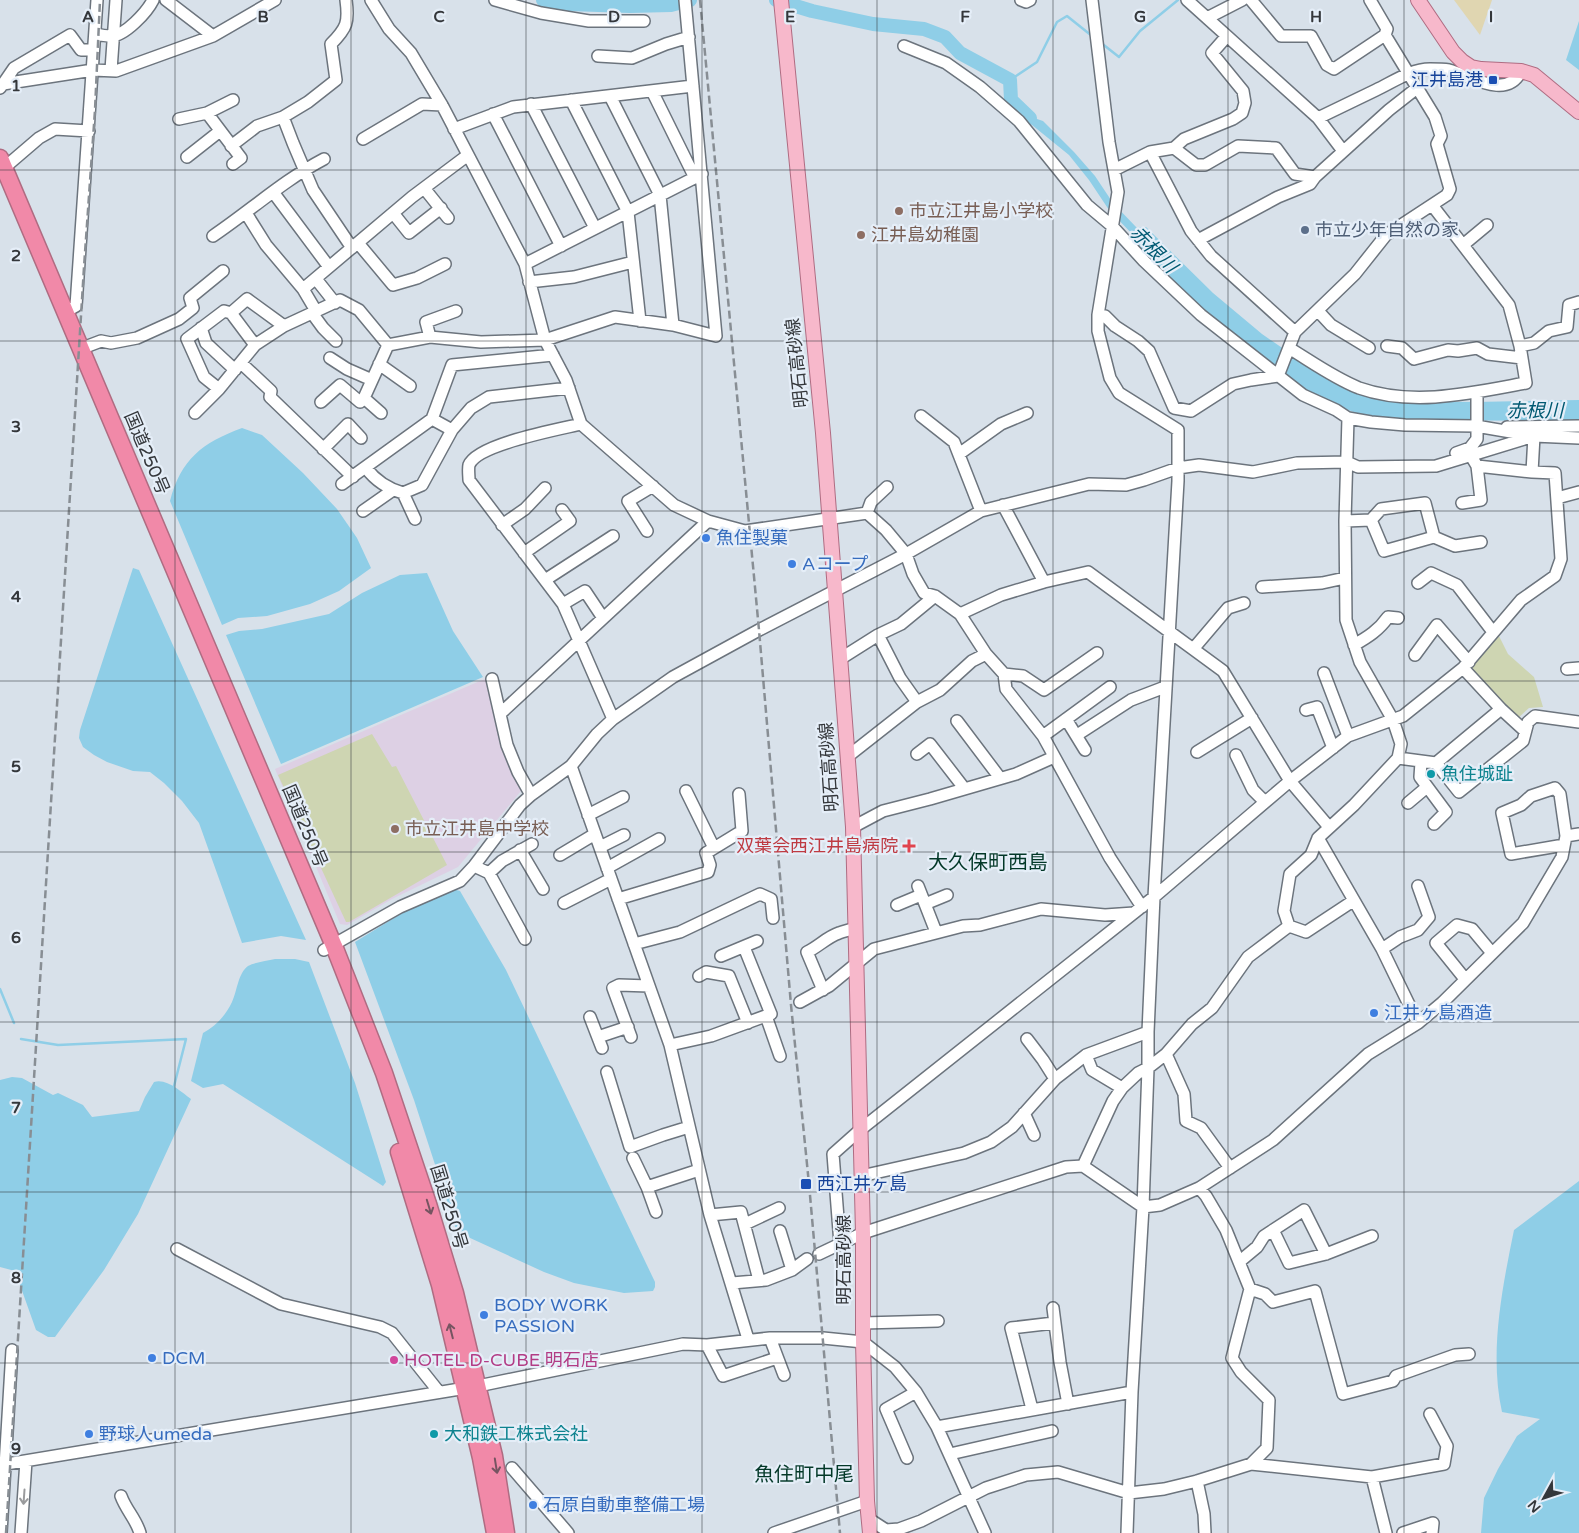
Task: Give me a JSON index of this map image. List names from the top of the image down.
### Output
{
  "streets": {
    "highway": ["国道250号"],
    "main road": ["明石高砂線"]
  },
  "districts": ["大久保町西島", "魚住町中尾"],
  "water": ["赤根川"],
  "places": {
    "transit": ["江井島港", "西江井ヶ島"],
    "other": [
      "市立江井島小学校",
      "市立少年自然の家",
      "江井島幼稚園",
      "魚住製菓",
      "Aコープ",
      "魚住城趾",
      "市立江井島中学校",
      "江井ヶ島酒造",
      "BODY WORK PASSION",
      "DCM",
      "HOTEL D-CUBE 明石店",
      "野球人umeda",
      "大和鉄工株式会社",
      "石原自動車整備工場"
    ],
    "health": ["双葉会西江井島病院"]
  },
  "north": "bottom left",
  "grid": {
    "columns": [
      "A",
      "B",
      "C",
      "D",
      "E",
      "F",
      "G",
      "H",
      "I"
    ],
    "rows": [
      "1",
      "2",
      "3",
      "4",
      "5",
      "6",
      "7",
      "8",
      "9"
    ]
  }
}
